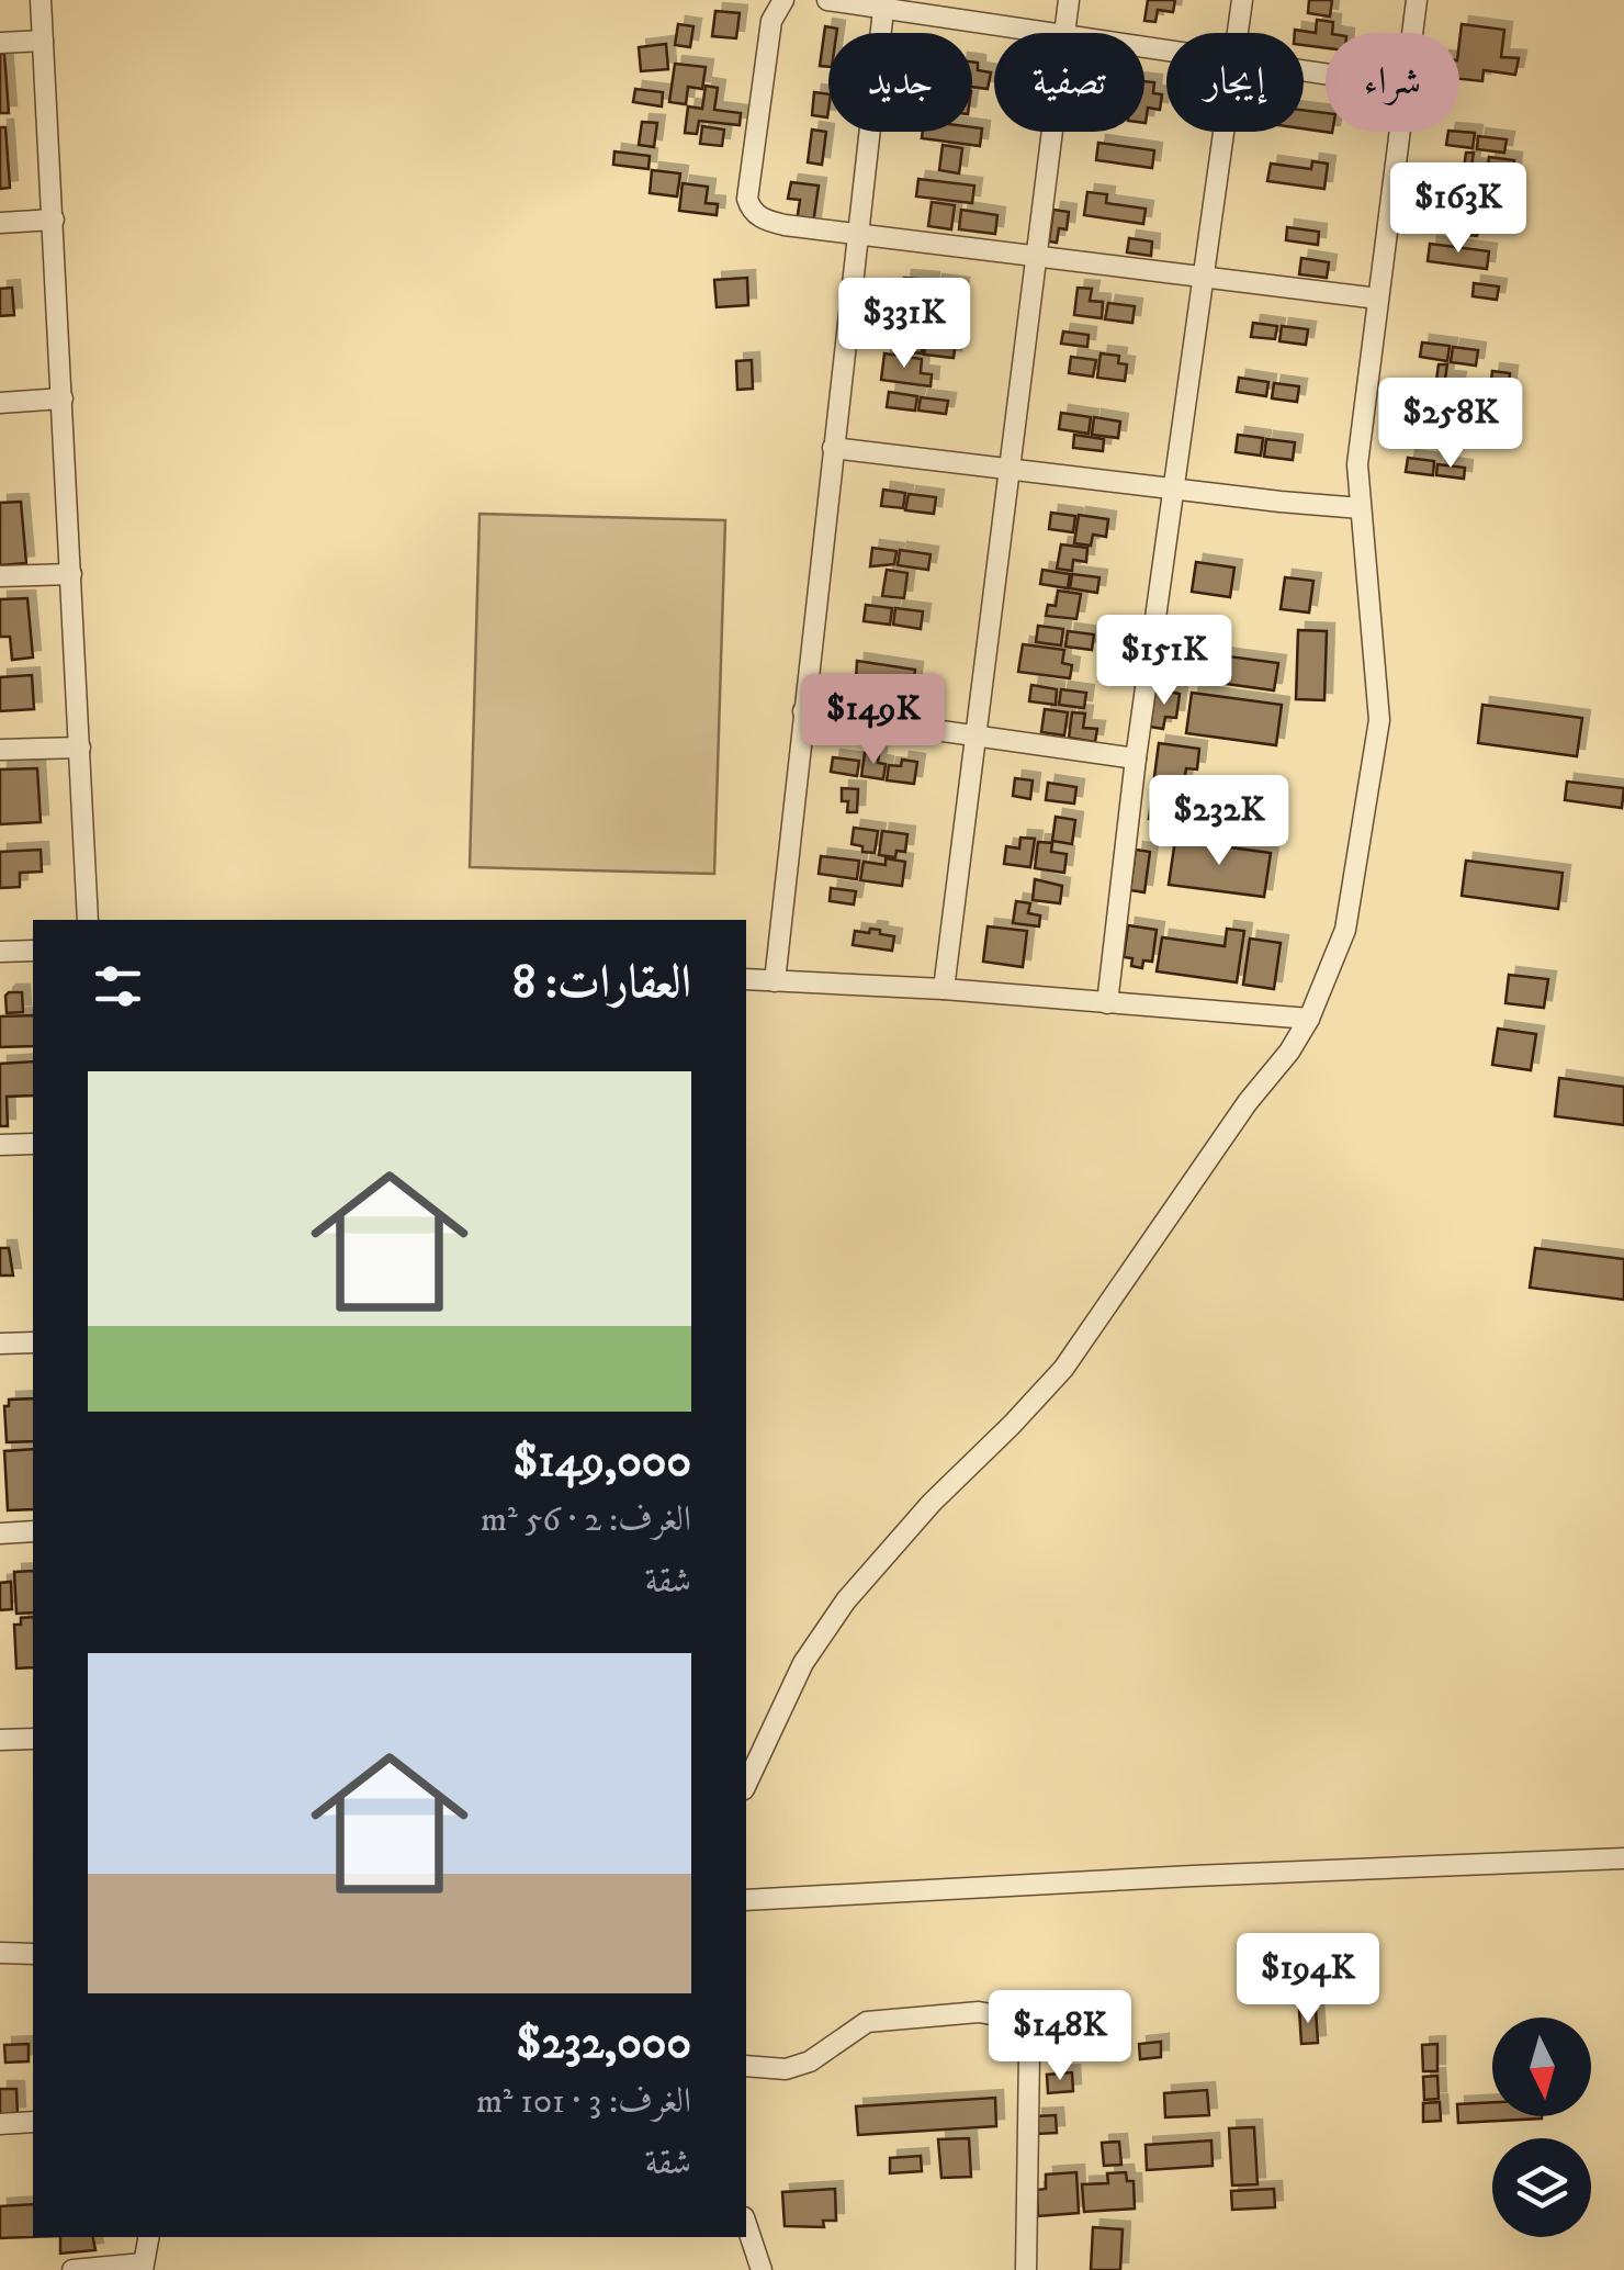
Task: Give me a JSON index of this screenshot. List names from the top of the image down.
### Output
{
  "north": "bottom",
  "page": {
    "chip": [
      "شراء",
      "إيجار",
      "تصفية",
      "جديد"
    ],
    "price": [
      "$163K",
      "$331K",
      "$258K",
      "$151K",
      "$149K",
      "$232K",
      "$194K",
      "$148K"
    ],
    "heading": "العقارات: 8",
    "list": [
      {
        "name": "$149,000",
        "note": "الغرف: 2 · 56 m² · شقة"
      },
      {
        "name": "$232,000",
        "note": "الغرف: 3 · 101 m² · شقة"
      }
    ]
  }
}
